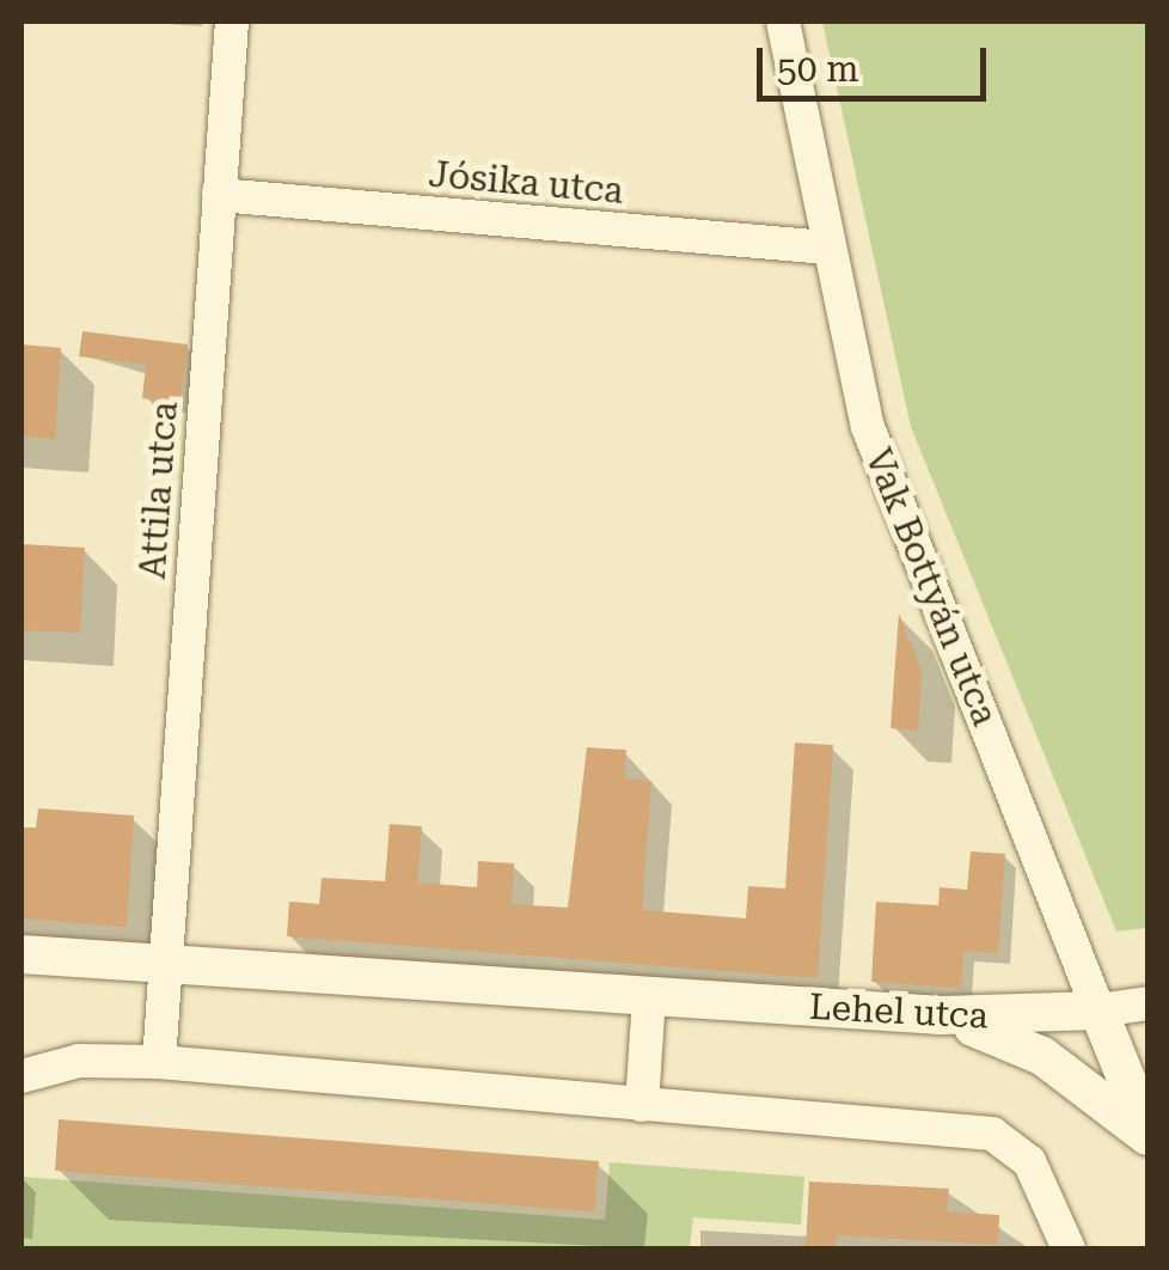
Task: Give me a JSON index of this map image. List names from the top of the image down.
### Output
{
  "streets": {
    "street": [
      "Jósika utca",
      "Attila utca",
      "Vak Bottyán utca",
      "Lehel utca"
    ]
  },
  "crossings": [
    ["Jósika utca", "Attila utca"],
    ["Jósika utca", "Vak Bottyán utca"],
    ["Attila utca", "Lehel utca"],
    ["Vak Bottyán utca", "Lehel utca"]
  ],
  "scale_bar": "50 m"
}
